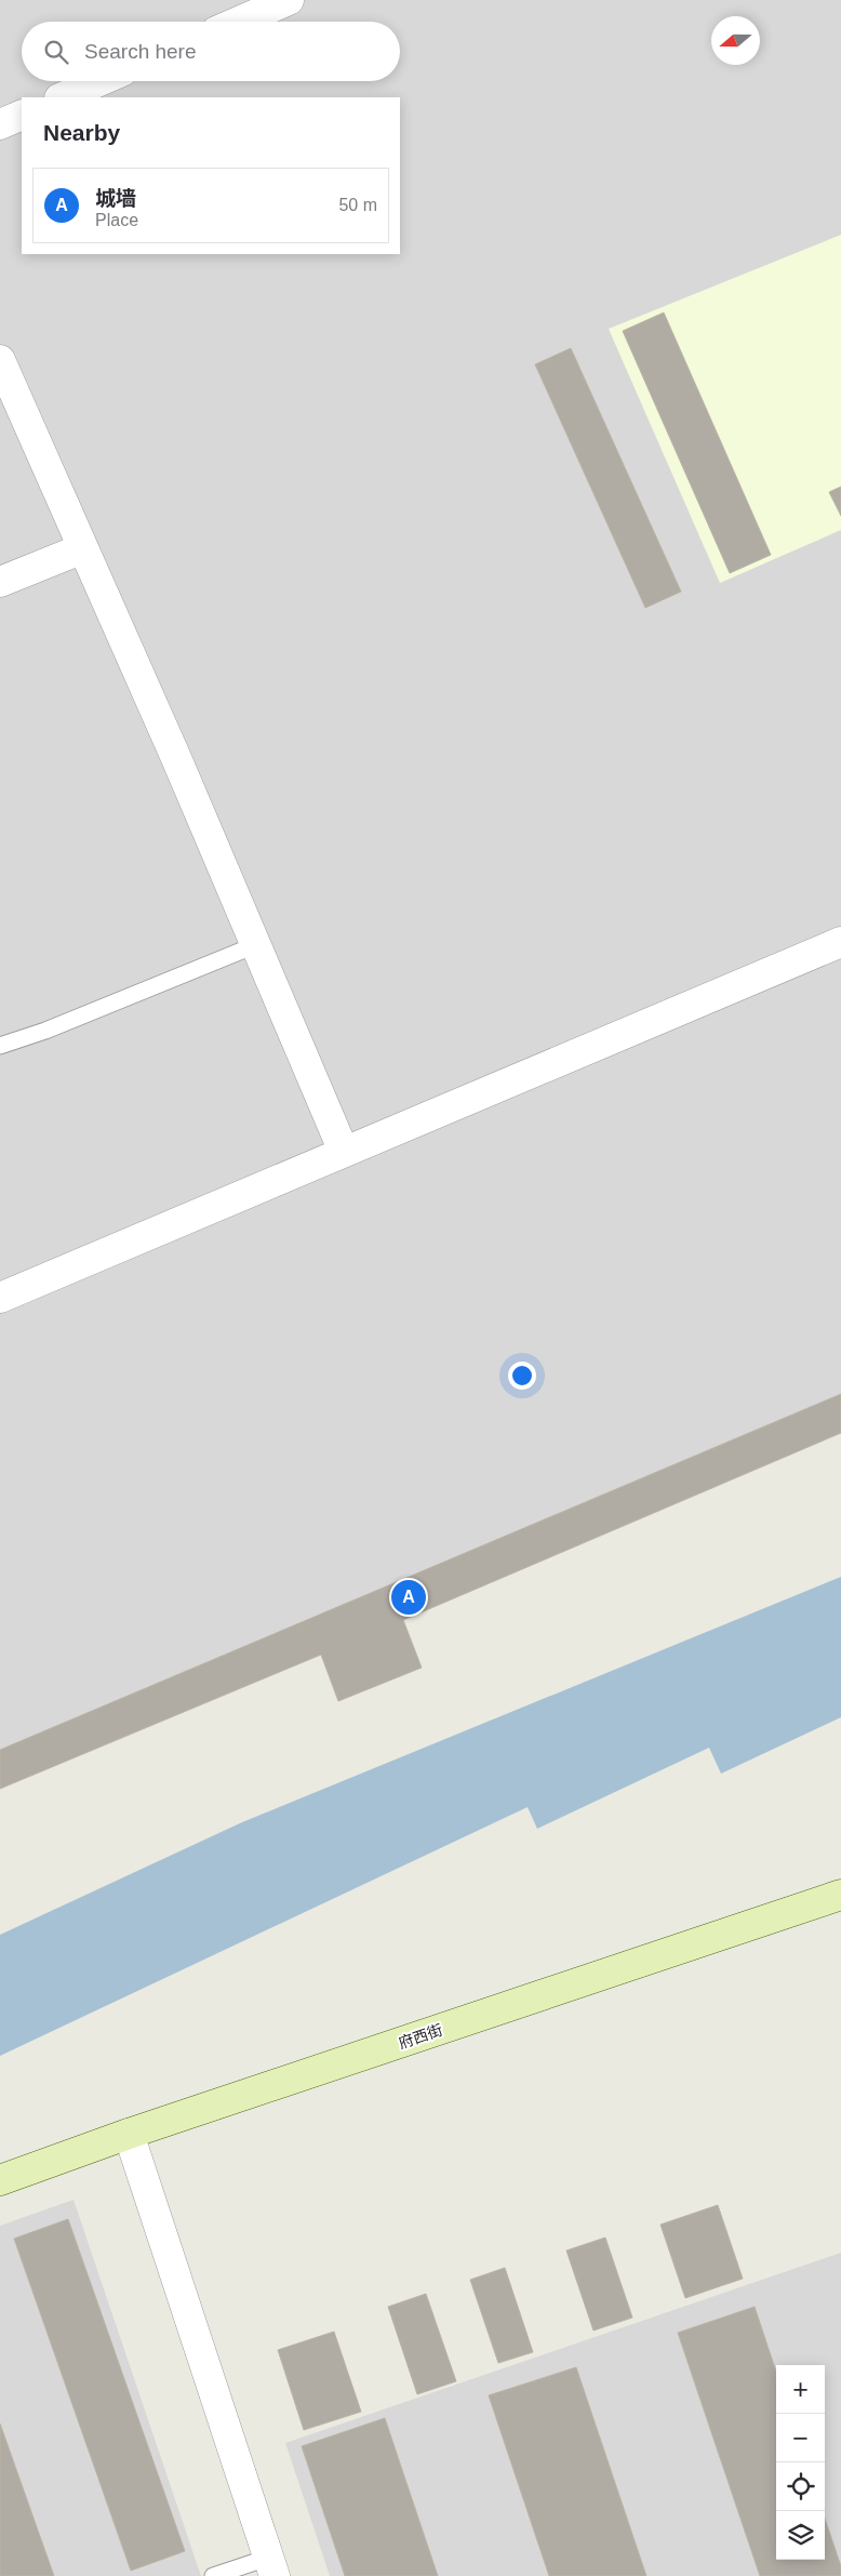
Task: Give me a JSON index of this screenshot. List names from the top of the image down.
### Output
{
  "streets": {
    "street": ["府西街"]
  },
  "north": "left",
  "page": {
    "search": "Search here",
    "heading": "Nearby",
    "list": [
      {
        "mark": "A",
        "name": "城墙",
        "note": "Place",
        "value": "50 m"
      }
    ],
    "pins": "A",
    "map_buttons": ["+", "−"]
  }
}
